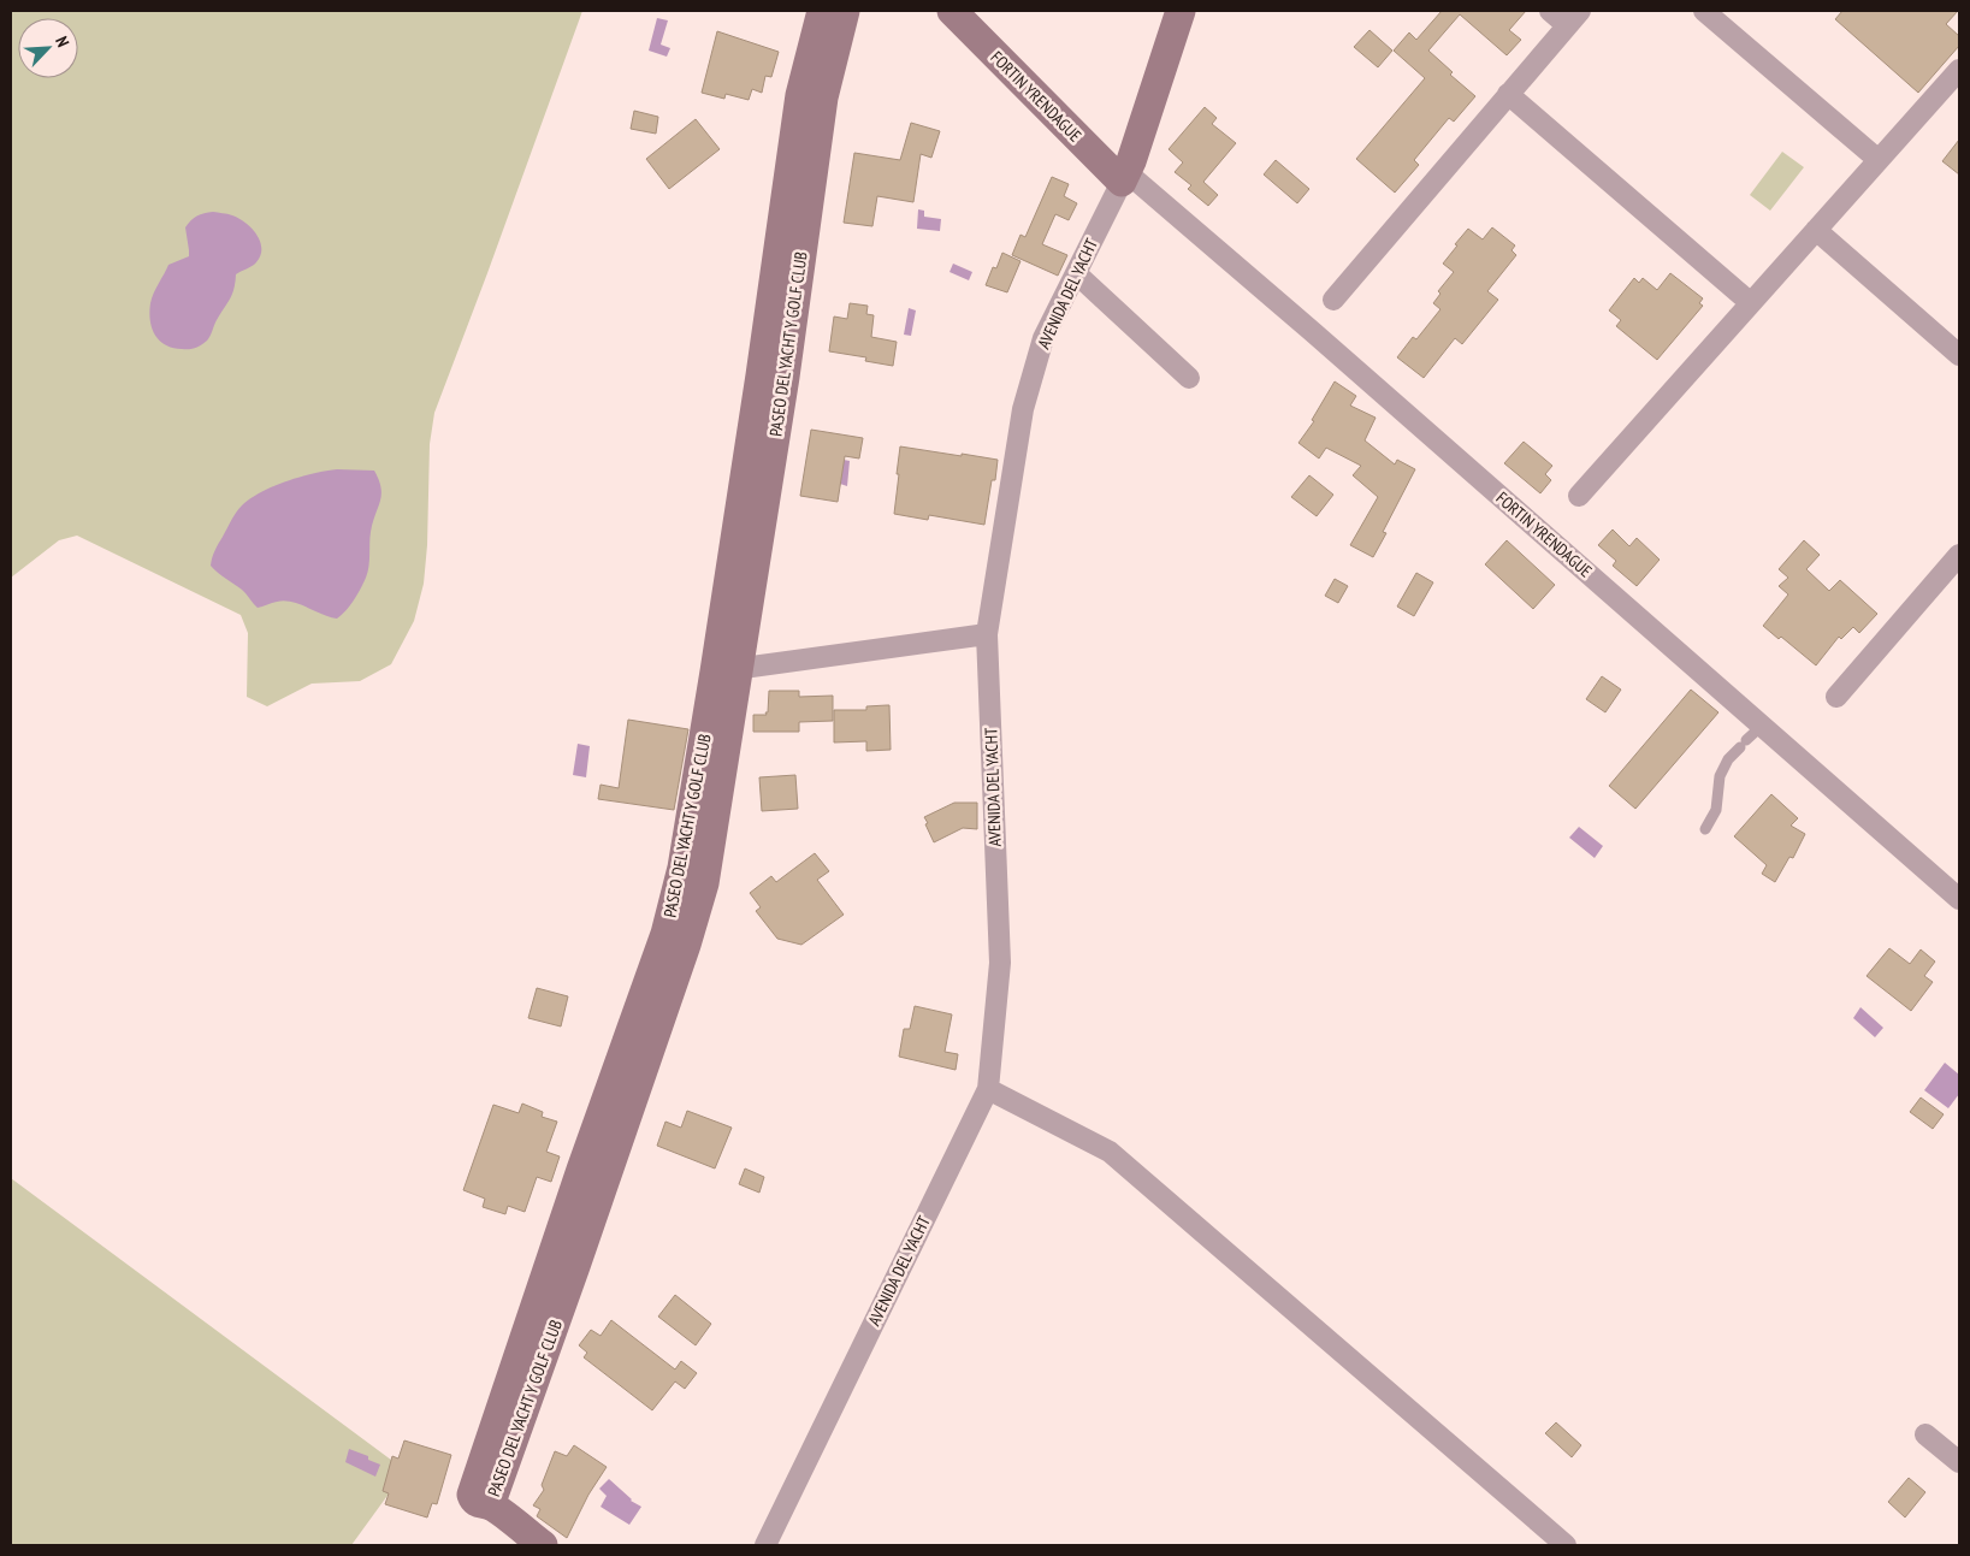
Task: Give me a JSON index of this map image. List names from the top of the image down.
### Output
{
  "streets": {
    "main road": ["FORTIN YRENDAGUE", "AVENIDA DEL YACHT", "PASEO DEL YACHT Y GOLF CLUB"]
  },
  "crossings": [
    ["FORTIN YRENDAGUE", "AVENIDA DEL YACHT"]
  ],
  "north": "top right"
}
